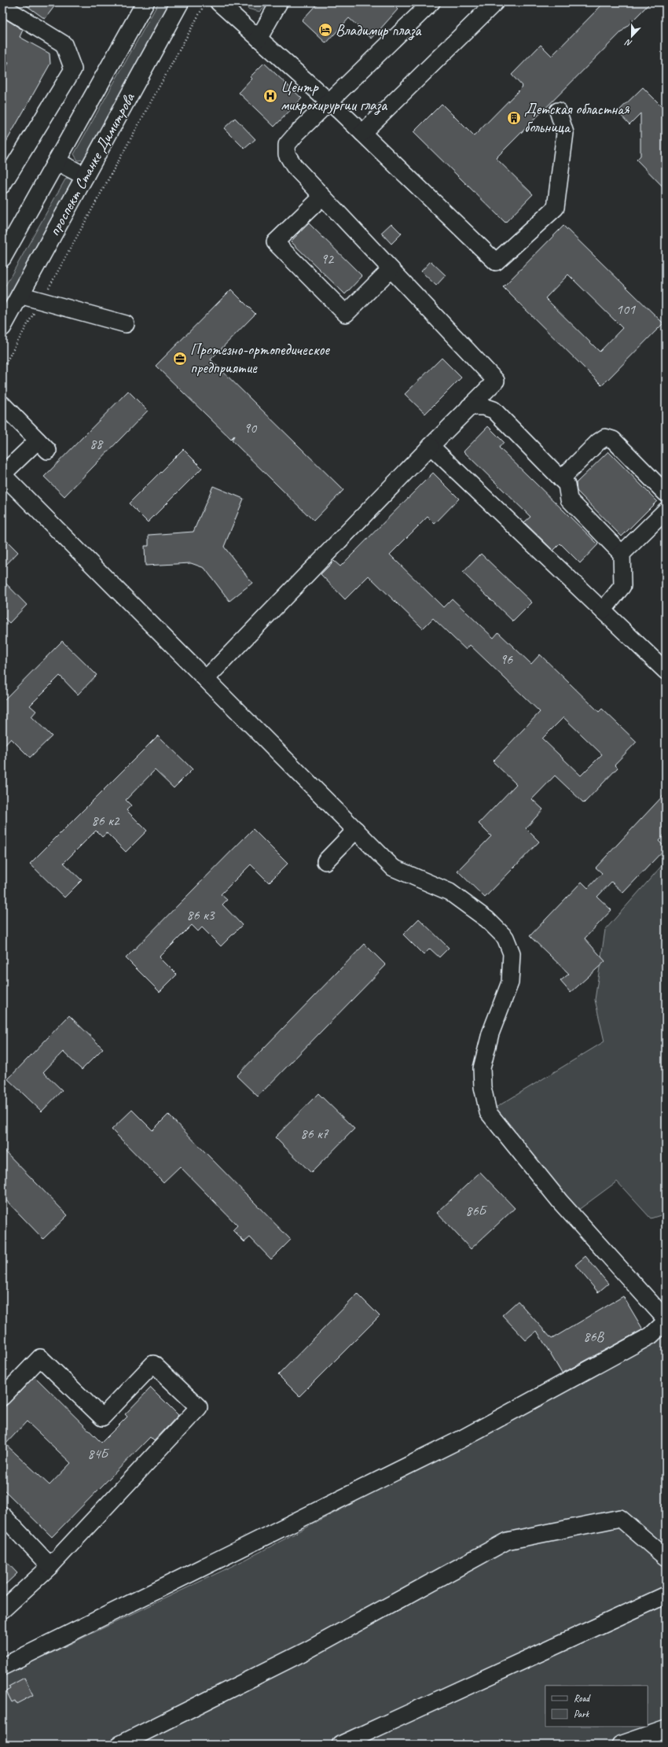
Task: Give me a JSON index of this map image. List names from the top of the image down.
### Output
{
  "streets": {
    "main road": ["проспект Станке Димитрова"]
  },
  "places": {
    "hotel": ["Владимир плаза"],
    "hospital": ["Центр микрохирургии глаза"],
    "building": ["Детская областная больница"],
    "office": ["Протезно-ортопедическое предприятие"]
  },
  "house_numbers": [
    "92",
    "101",
    "90",
    "88",
    "96",
    "86 к2",
    "86 к3",
    "86 к7",
    "86Б",
    "86В",
    "84Б"
  ],
  "legend": ["Road", "Park"],
  "north": "bottom"
}
